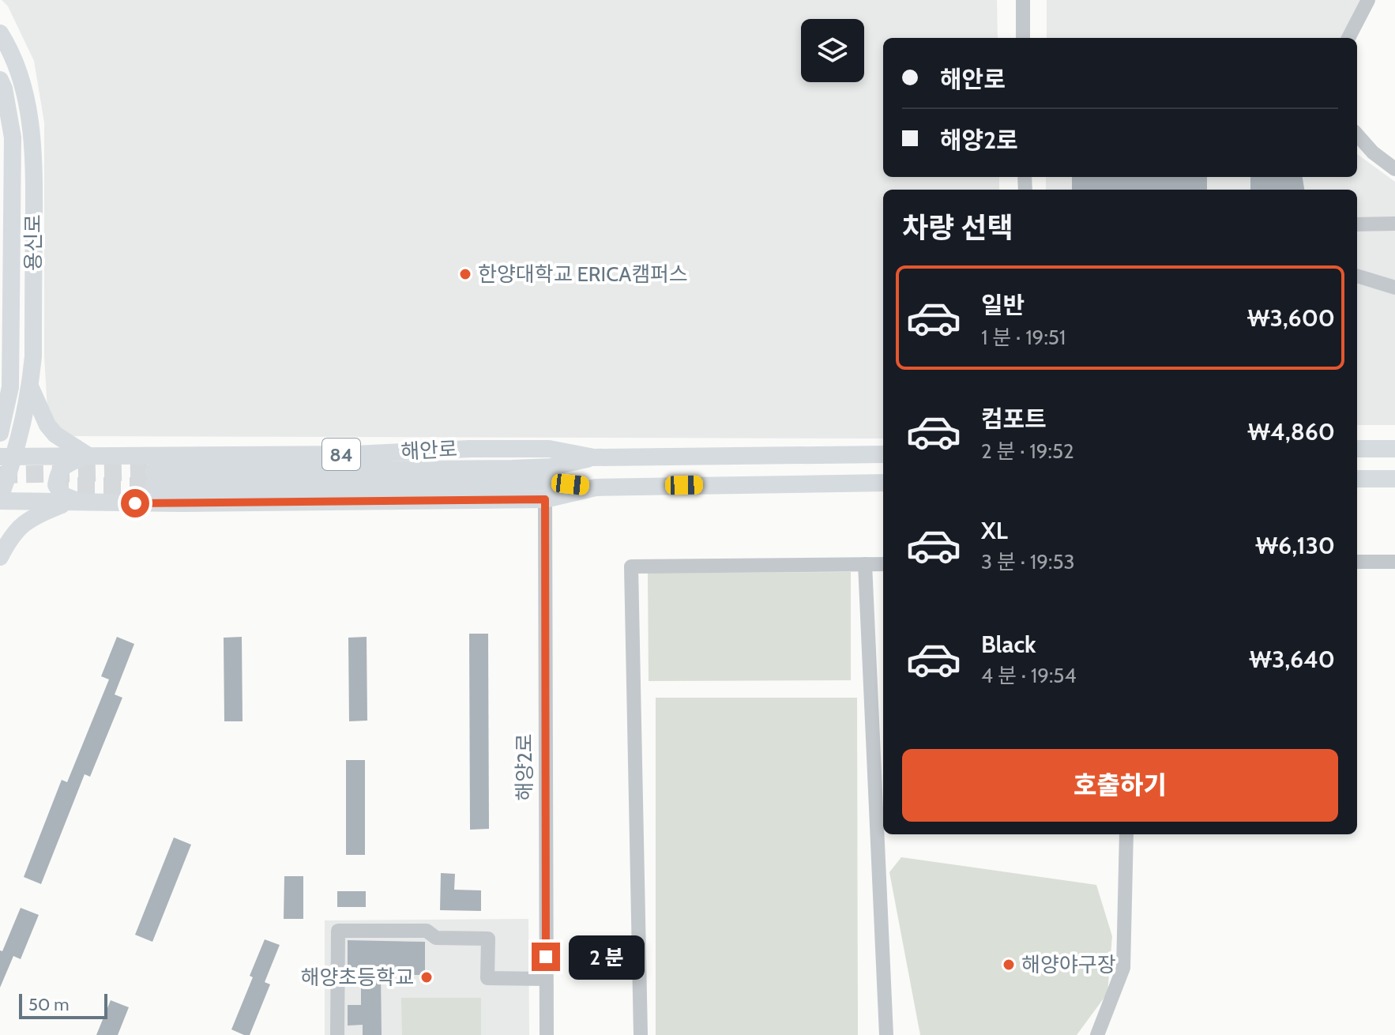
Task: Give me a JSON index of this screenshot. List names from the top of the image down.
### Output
{
  "streets": {
    "main road": ["용신로", "해안로", "84"],
    "street": ["해양2로"]
  },
  "crossings": [
    ["용신로", "해안로"]
  ],
  "places": ["한양대학교 ERICA캠퍼스", "해양야구장", "해양초등학교"],
  "scale_bar": "50 m",
  "page": {
    "banner": ["해안로", "해양2로"],
    "heading": "차량 선택",
    "list": [
      {
        "name": "일반",
        "note": "1 분 · 19:51",
        "value": "₩3,600"
      },
      {
        "name": "컴포트",
        "note": "2 분 · 19:52",
        "value": "₩4,860"
      },
      {
        "name": "XL",
        "note": "3 분 · 19:53",
        "value": "₩6,130"
      },
      {
        "name": "Black",
        "note": "4 분 · 19:54",
        "value": "₩3,640"
      }
    ],
    "buttons": "호출하기",
    "bubble": "2 분",
    "scale": "50 m"
  }
}
